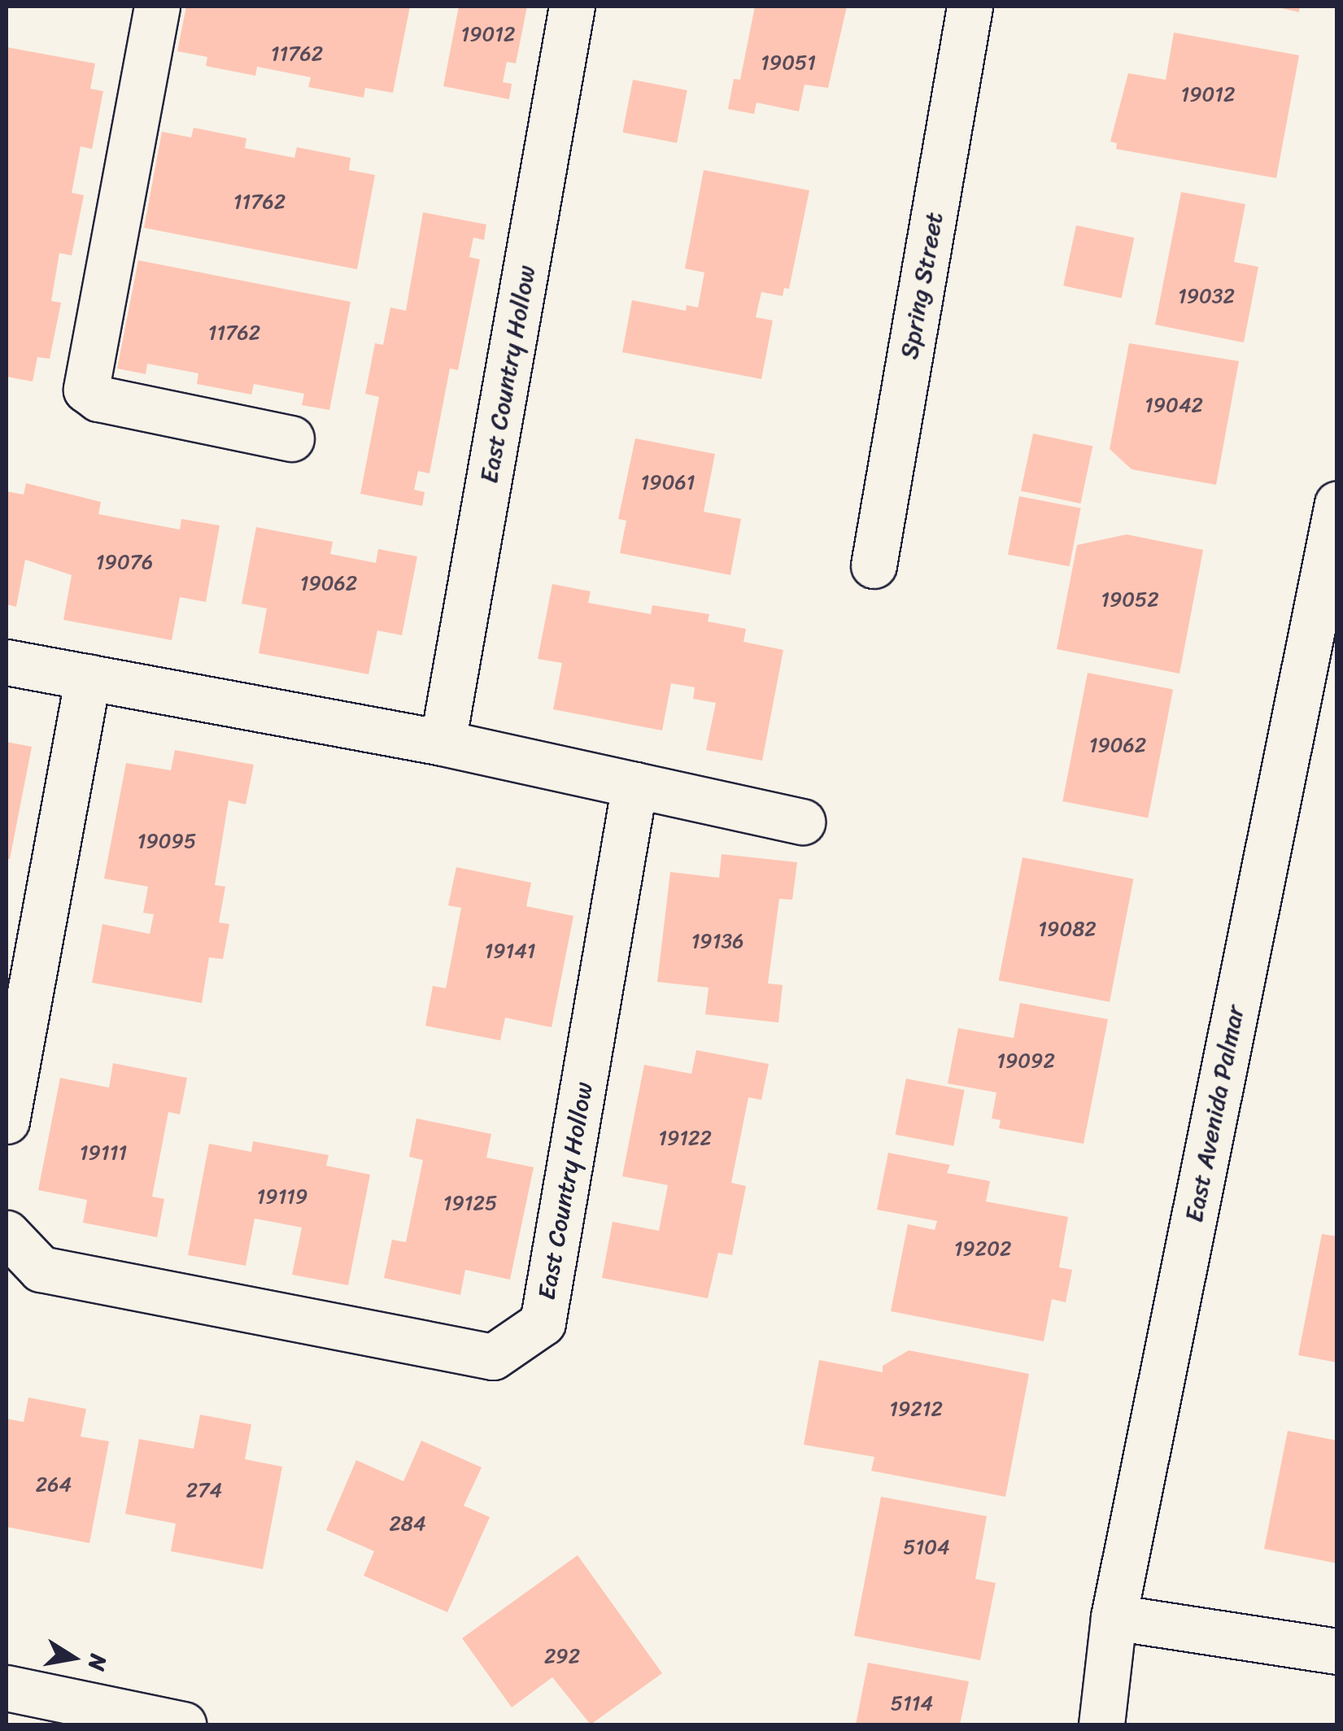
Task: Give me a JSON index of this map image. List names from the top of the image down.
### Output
{
  "streets": {
    "street": ["Spring Street", "East Country Hollow", "East Avenida Palmar"]
  },
  "house_numbers": [
    "19012",
    "11762",
    "19051",
    "19012",
    "11762",
    "19032",
    "11762",
    "19042",
    "19061",
    "19076",
    "19062",
    "19052",
    "19062",
    "19095",
    "19082",
    "19136",
    "19141",
    "19092",
    "19122",
    "19111",
    "19119",
    "19125",
    "19202",
    "19212",
    "264",
    "274",
    "284",
    "5104",
    "292",
    "5114"
  ],
  "north": "right"
}
